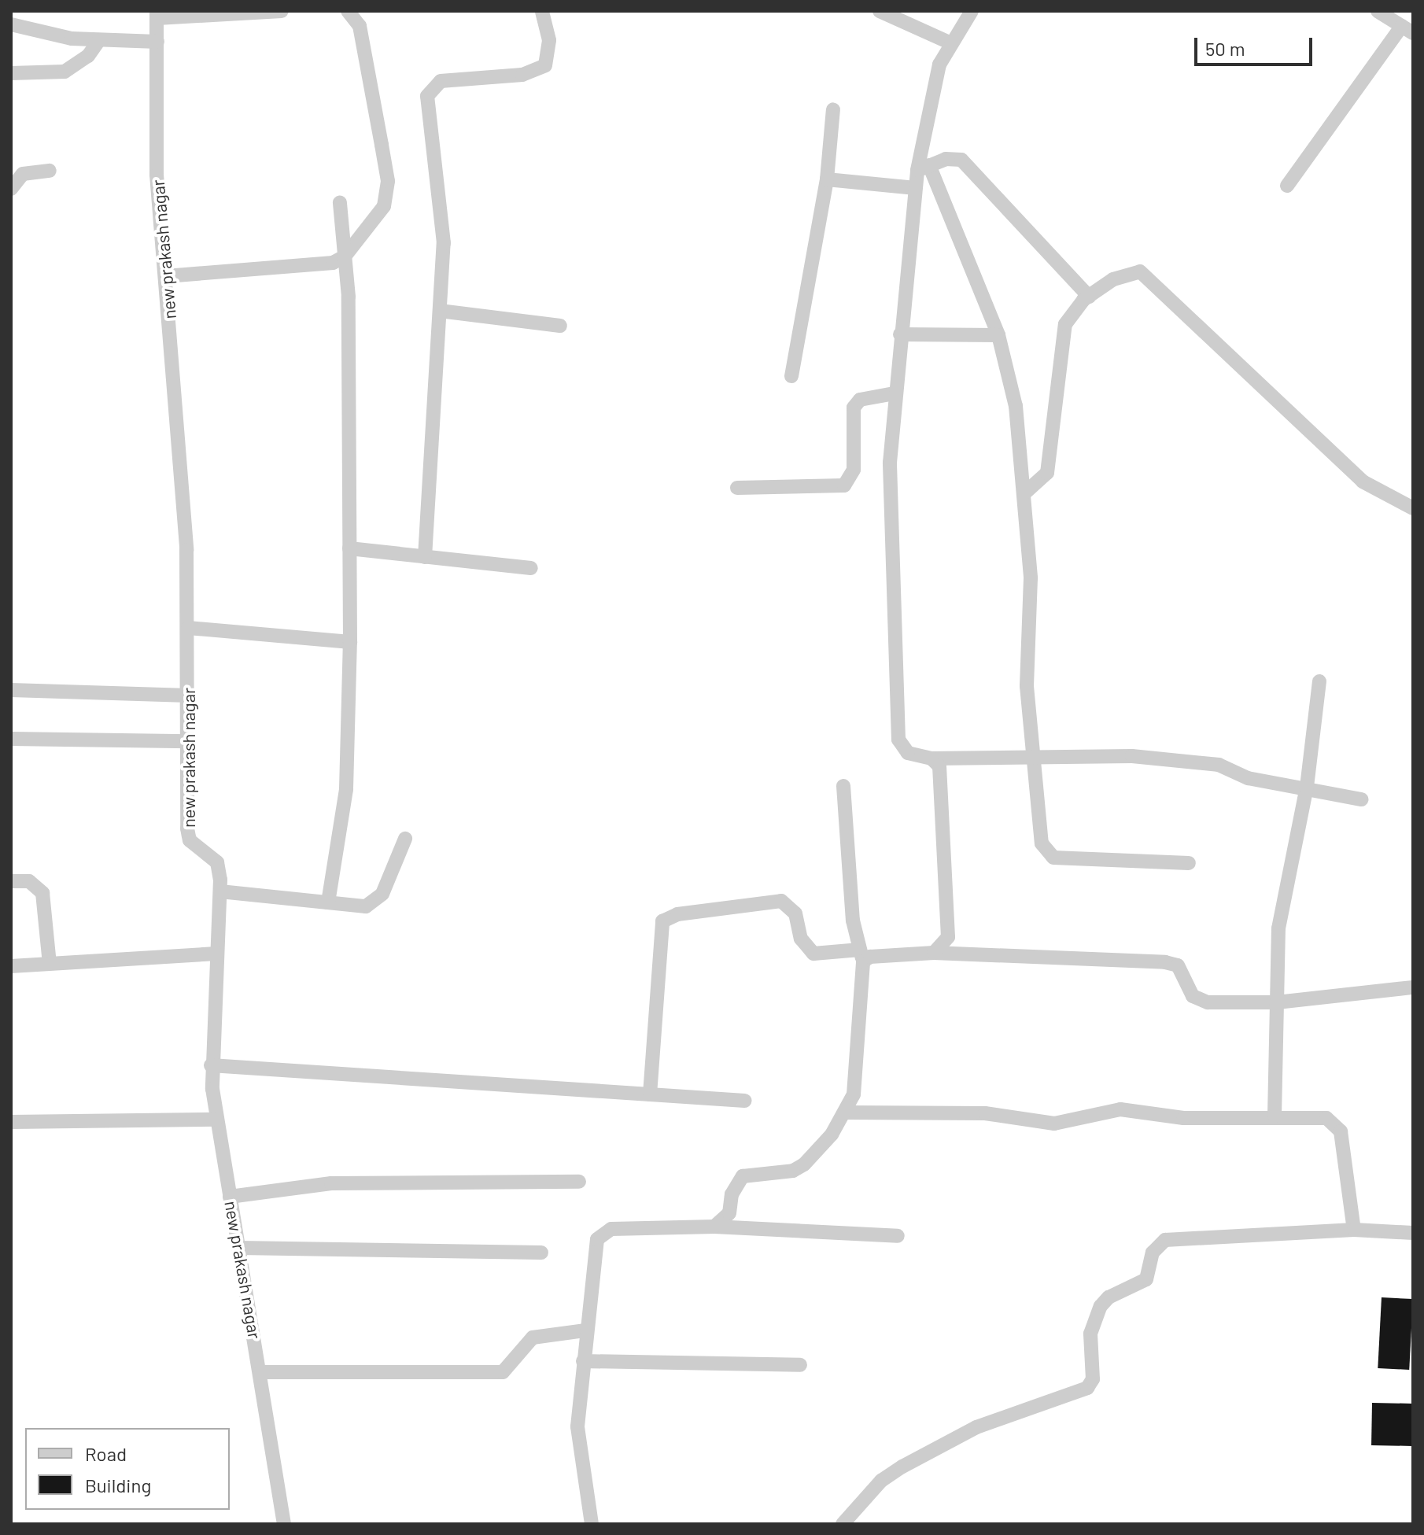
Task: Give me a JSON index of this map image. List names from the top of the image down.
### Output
{
  "streets": {
    "street": ["new prakash nagar"]
  },
  "legend": ["Road", "Building"],
  "scale_bar": "50 m"
}
